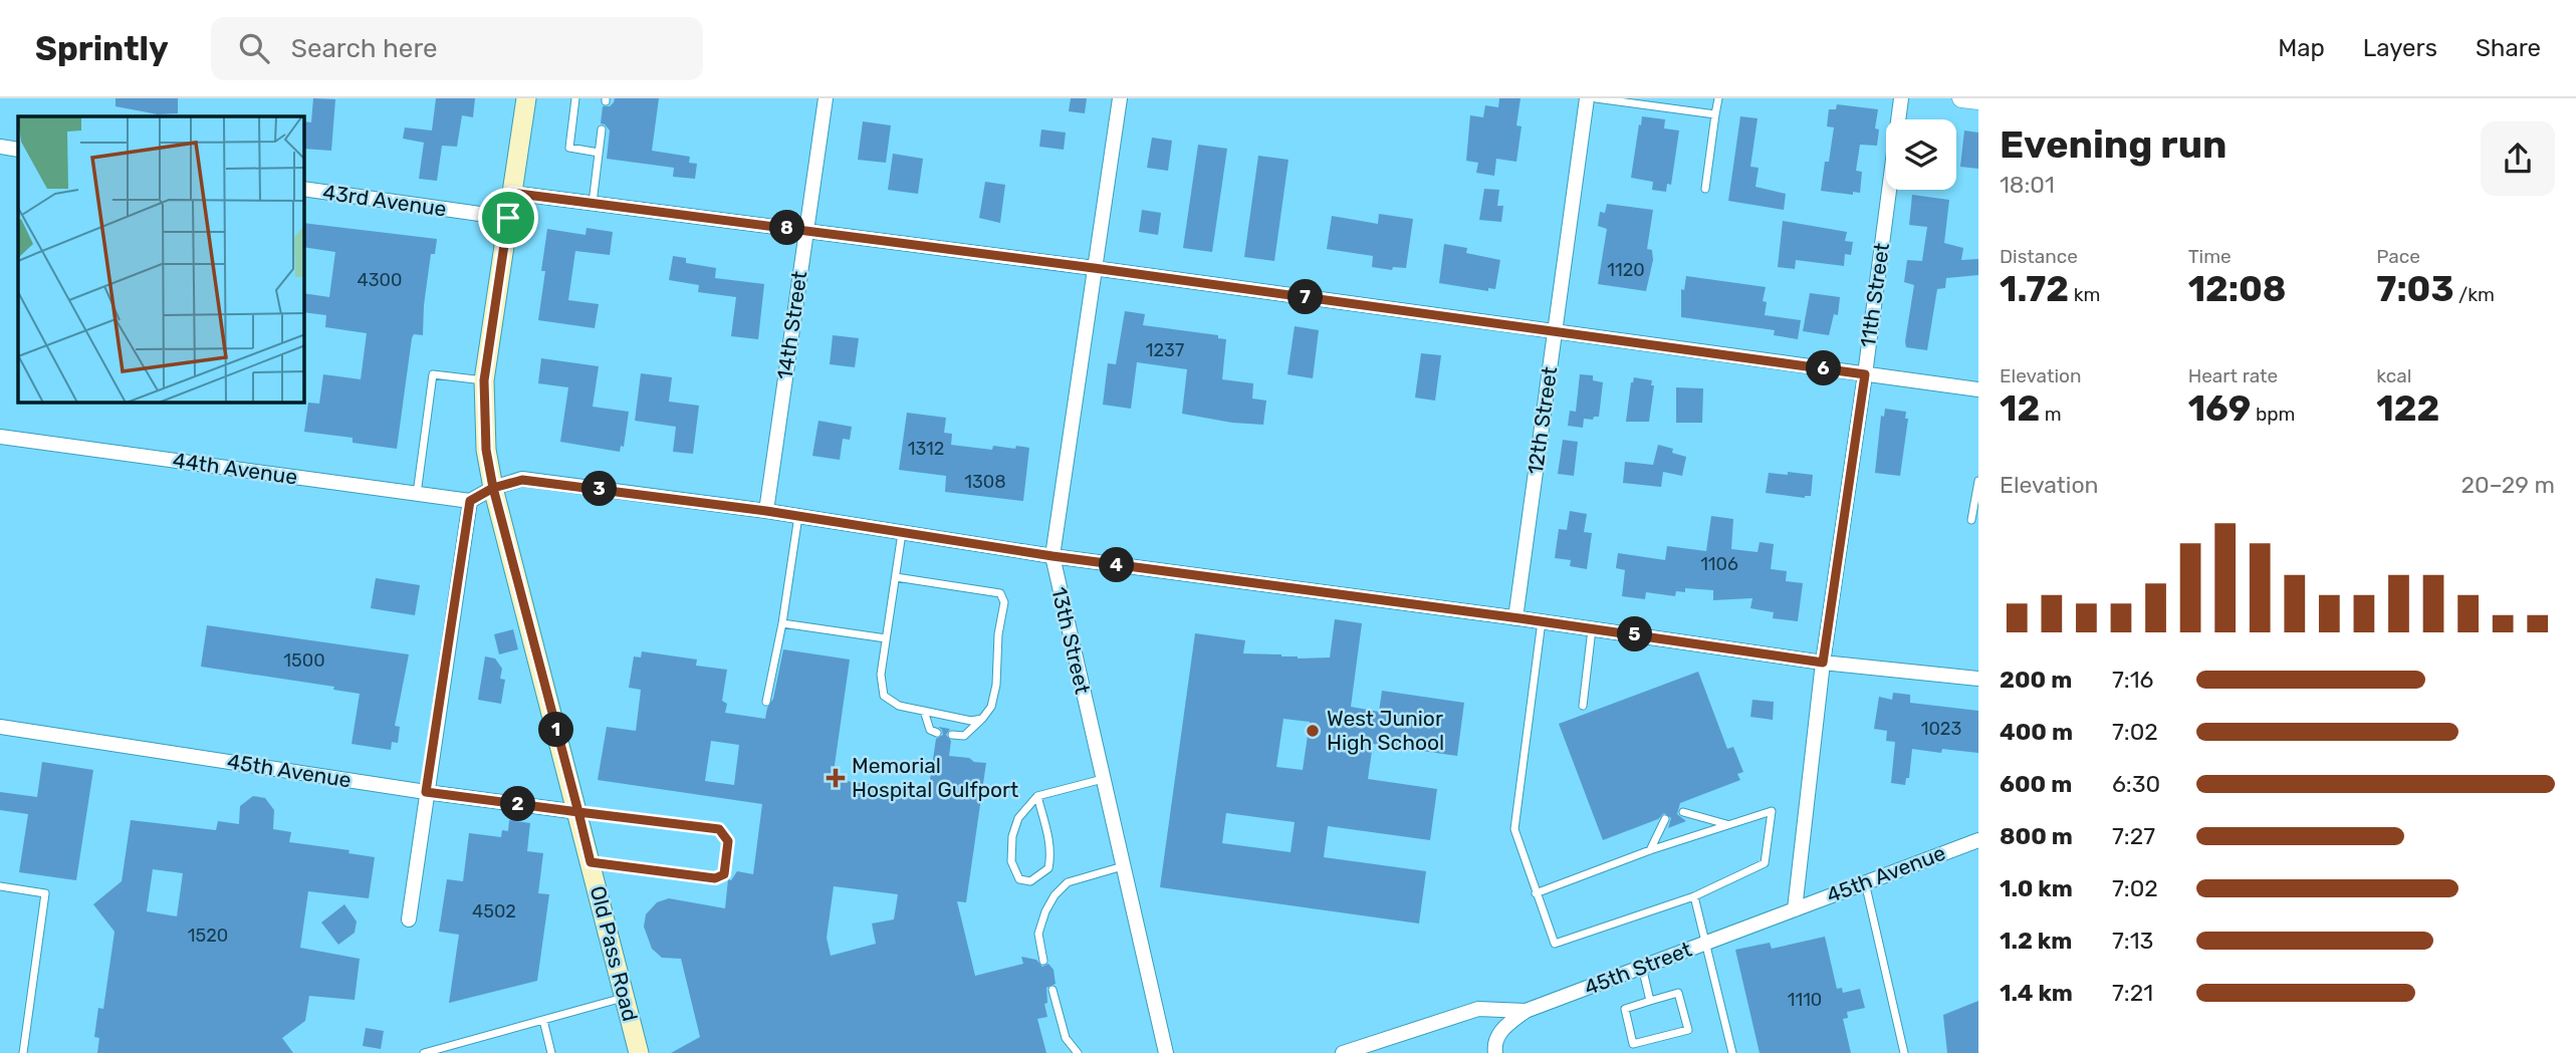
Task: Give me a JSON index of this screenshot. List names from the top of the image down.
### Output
{
  "streets": {
    "main road": ["Old Pass Road"],
    "street": [
      "43rd Avenue",
      "11th Street",
      "14th Street",
      "12th Street",
      "44th Avenue",
      "13th Street",
      "45th Avenue",
      "45th Street"
    ]
  },
  "crossings": [
    ["43rd Avenue", "Old Pass Road"],
    ["11th Street", "45th Avenue"],
    ["11th Street", "45th Street"],
    ["45th Avenue", "Old Pass Road"],
    ["45th Avenue", "45th Street"]
  ],
  "places": {
    "other": ["West Junior High School"],
    "health": ["Memorial Hospital Gulfport"]
  },
  "house_numbers": [
    "1120",
    "4300",
    "1237",
    "1312",
    "1308",
    "1106",
    "1500",
    "1023",
    "4502",
    "1520",
    "1110"
  ],
  "page": {
    "header": "Sprintly",
    "search": "Search here",
    "nav": ["Map", "Layers", "Share"],
    "heading": ["Evening run", "18:01"],
    "pins": [
      "8",
      "7",
      "6",
      "3",
      "4",
      "5",
      "1",
      "2"
    ],
    "stats": [
      ["Distance", "1.72 km"],
      ["Time", "12:08"],
      ["Pace", "7:03 /km"],
      ["Elevation", "12 m"],
      ["Heart rate", "169 bpm"],
      ["kcal", "122"]
    ],
    "chart": ["Elevation", "20–29 m"],
    "list": [
      {
        "name": "200 m",
        "note": "7:16"
      },
      {
        "name": "400 m",
        "note": "7:02"
      },
      {
        "name": "600 m",
        "note": "6:30"
      },
      {
        "name": "800 m",
        "note": "7:27"
      },
      {
        "name": "1.0 km",
        "note": "7:02"
      },
      {
        "name": "1.2 km",
        "note": "7:13"
      },
      {
        "name": "1.4 km",
        "note": "7:21"
      }
    ]
  }
}
